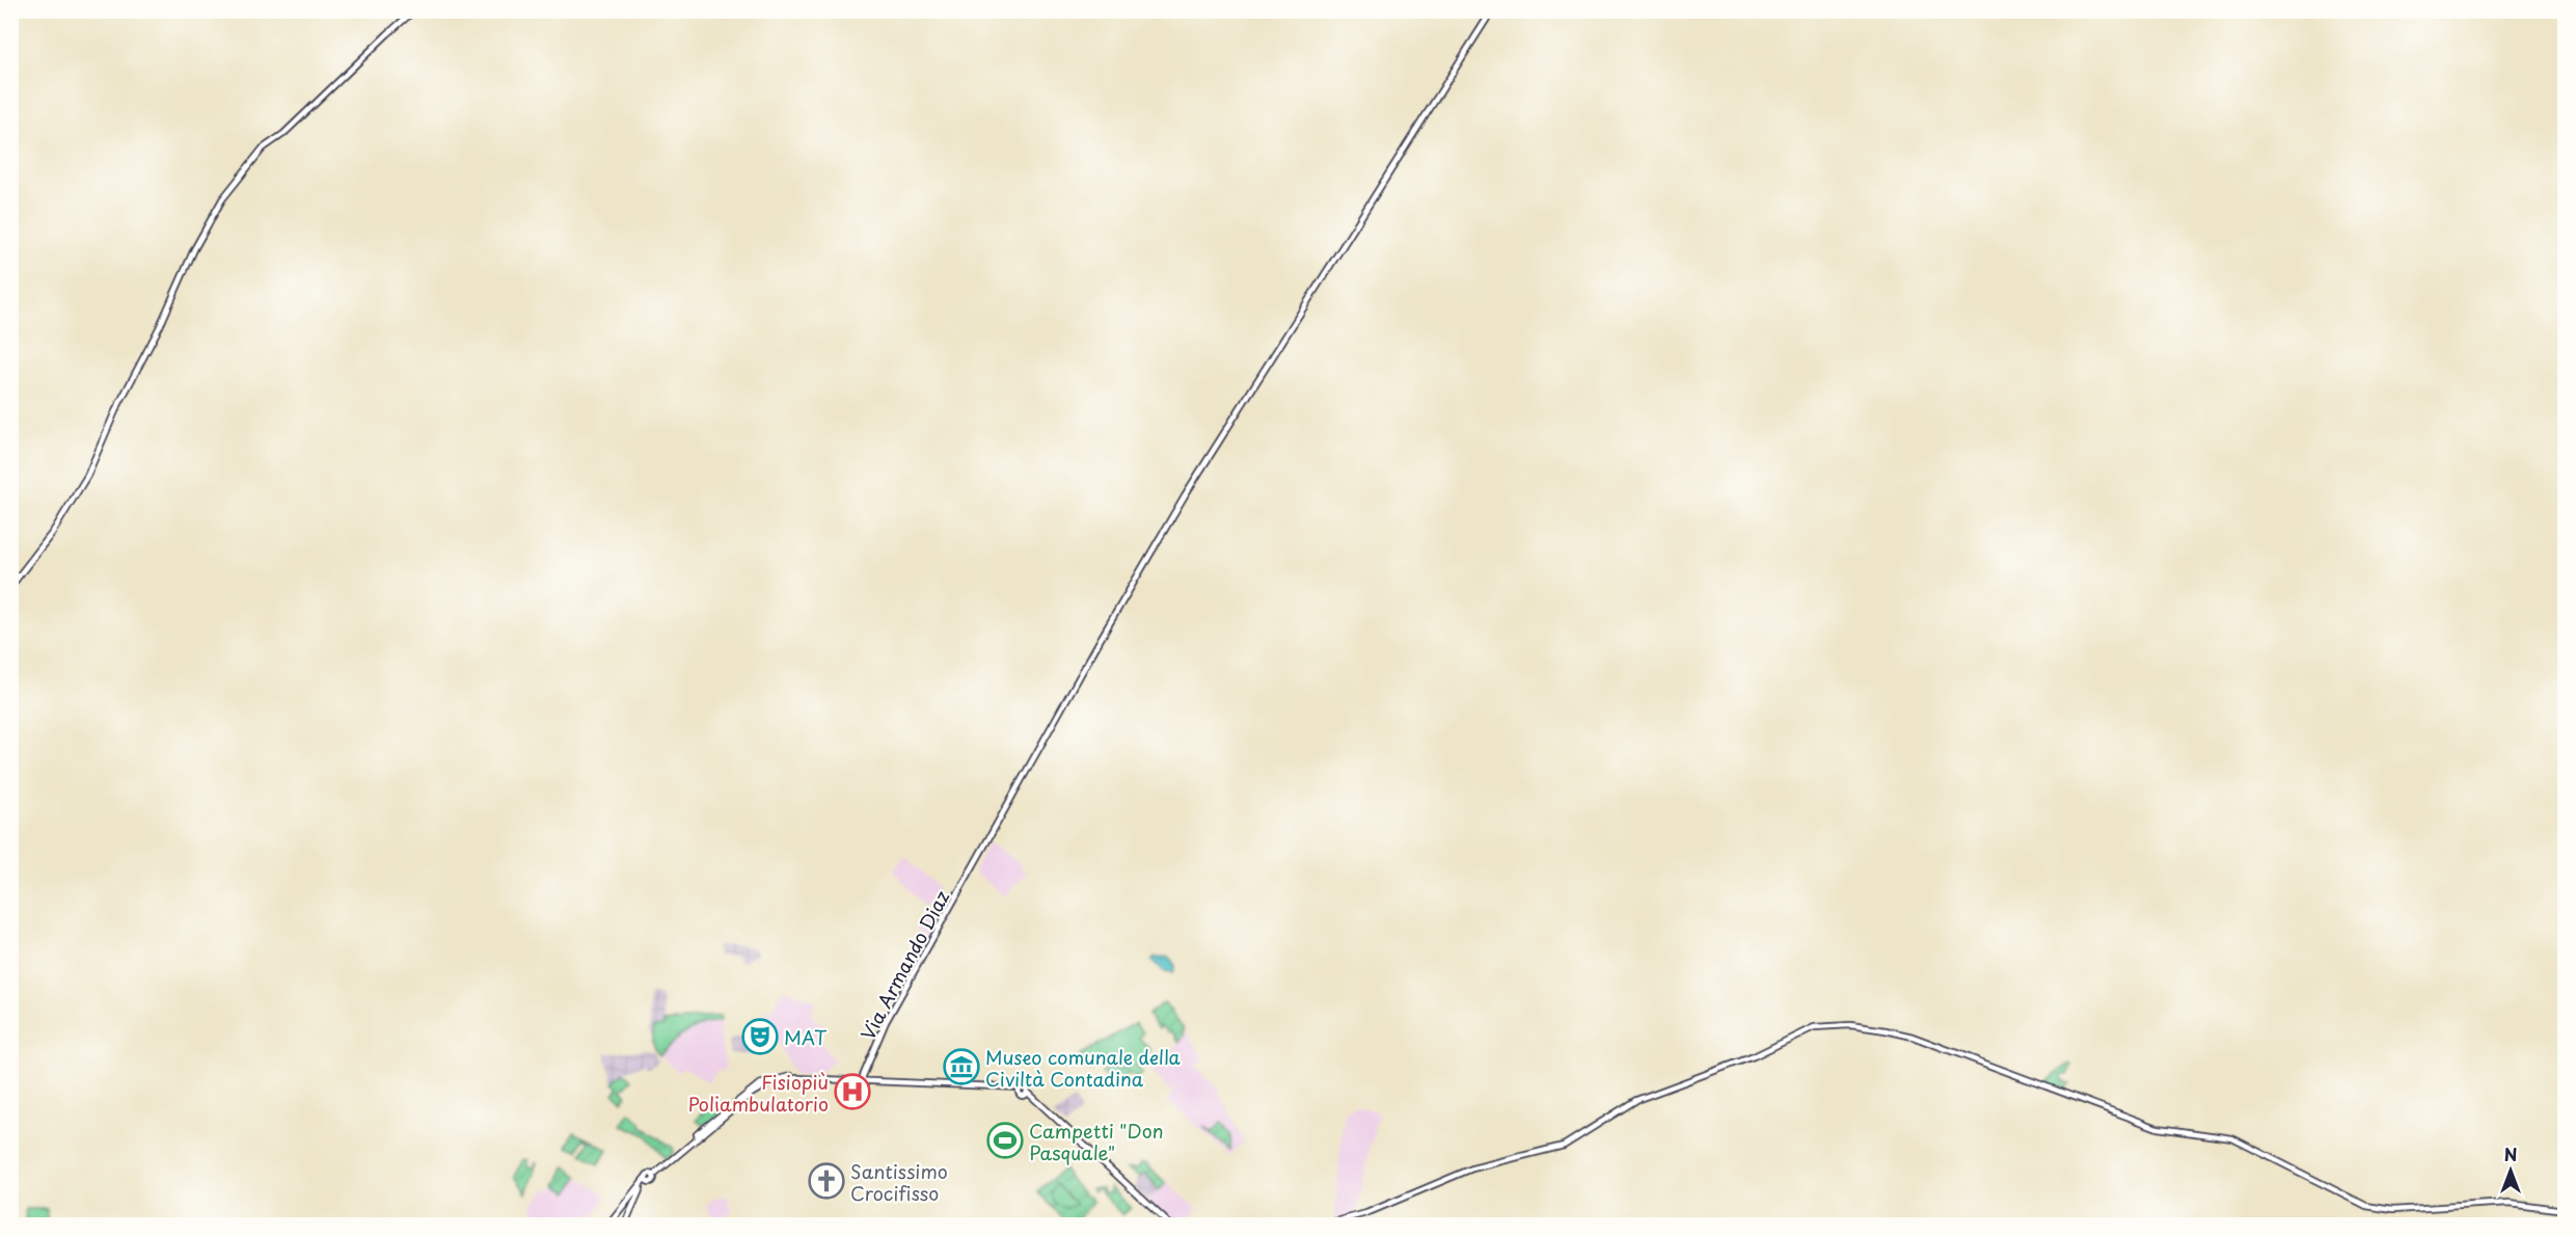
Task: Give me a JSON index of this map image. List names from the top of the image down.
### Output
{
  "streets": {
    "main road": ["Via Armando Diaz"]
  },
  "places": {
    "theatre": ["MAT"],
    "museum": ["Museo comunale della Civiltà Contadina"],
    "hospital": ["Fisiopiù Poliambulatorio"],
    "sports": ["Campetti \"Don Pasquale\""],
    "church": ["Santissimo Crocifisso"]
  },
  "north": "top"
}
